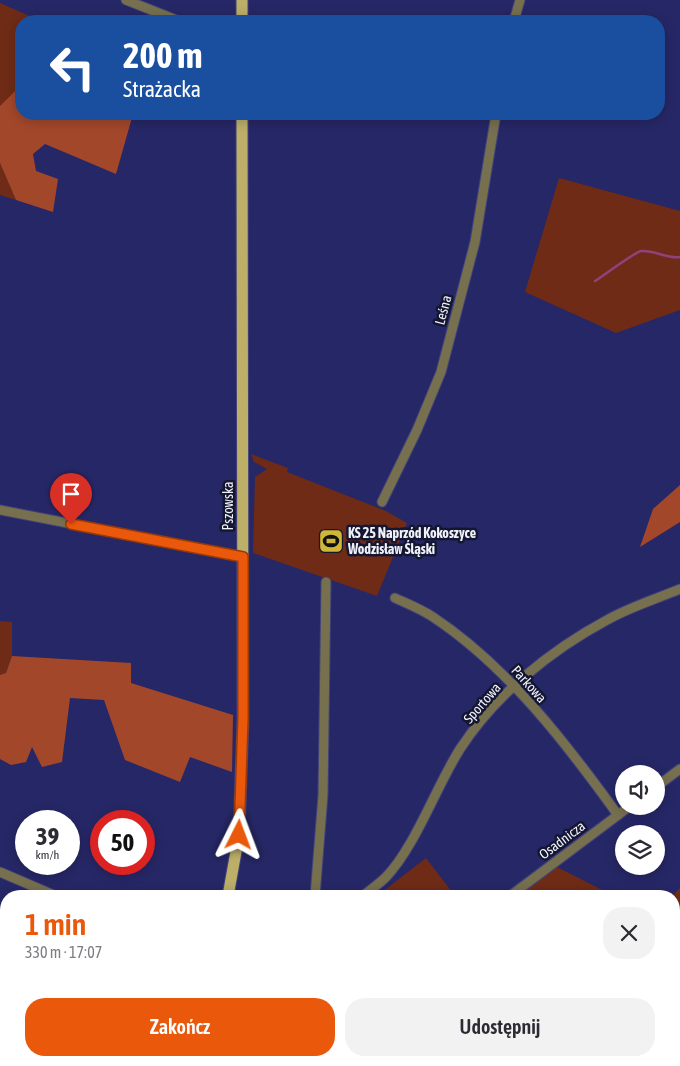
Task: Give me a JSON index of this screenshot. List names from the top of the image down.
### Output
{
  "streets": {
    "main road": ["Pszowska"],
    "street": [
      "Leśna",
      "Parkowa",
      "Sportowa",
      "Osadnicza"
    ]
  },
  "crossings": [
    ["Parkowa", "Sportowa"],
    ["Parkowa", "Osadnicza"]
  ],
  "places": {
    "sports": ["KS 25 Naprzód Kokoszyce Wodzisław Śląski"]
  },
  "page": {
    "turn": ["200 m", "Strażacka"],
    "speed": "39 km/h",
    "limit": "50",
    "heading": ["1 min", "330 m · 17:07"],
    "buttons": ["Zakończ", "Udostępnij"]
  }
}
